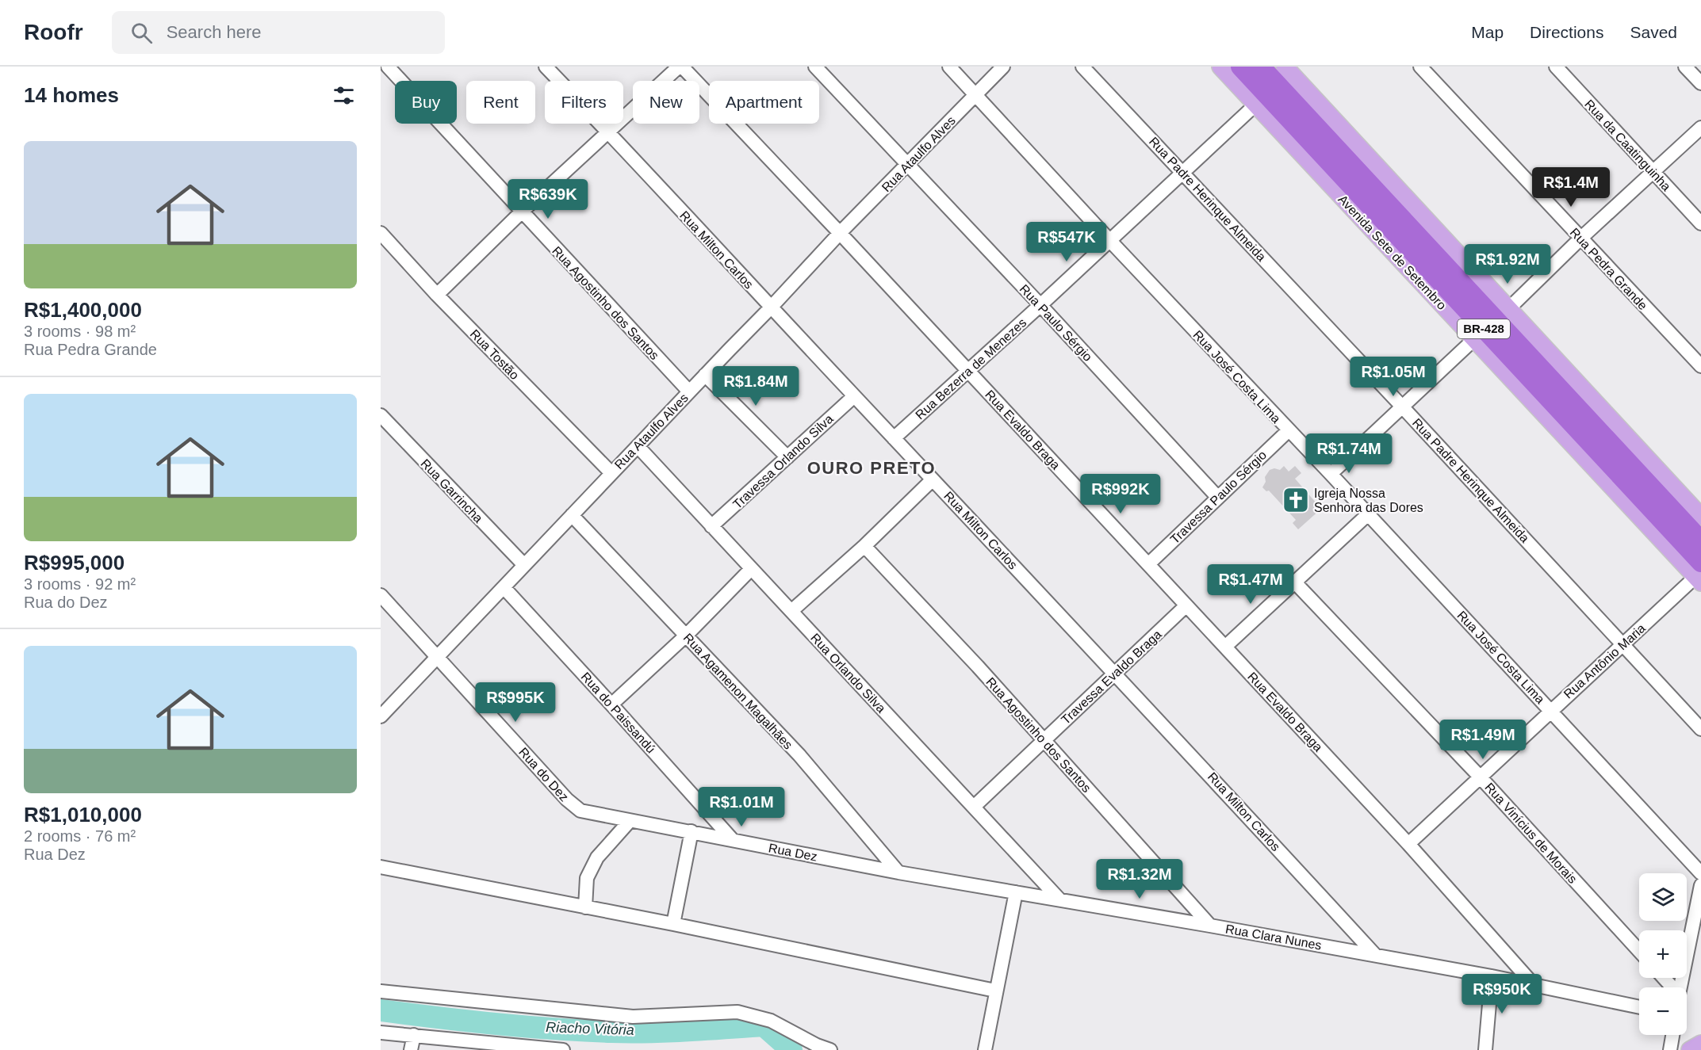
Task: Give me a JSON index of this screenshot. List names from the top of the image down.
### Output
{
  "streets": {
    "highway": ["Avenida Sete de Setembro", "BR-428"],
    "street": [
      "Rua da Caatinguinha",
      "Rua Ataulfo Alves",
      "Rua Padre Herinque Almeida",
      "Rua Milton Carlos",
      "Rua Pedra Grande",
      "Rua Agostinho dos Santos",
      "Rua Paulo Sérgio",
      "Rua Tostão",
      "Rua Bezerra de Menezes",
      "Rua José Costa Lima",
      "Rua Evaldo Braga",
      "Travessa Orlando Silva",
      "Rua Garrincha",
      "Travessa Paulo Sérgio",
      "Rua Antônio Maria",
      "Rua Orlando Silva",
      "Travessa Evaldo Braga",
      "Rua Agamenon Magalhães",
      "Rua do Paissandú",
      "Rua do Dez",
      "Rua Vinícius de Morais",
      "Rua Dez",
      "Rua Clara Nunes"
    ]
  },
  "crossings": [
    ["Rua Ataulfo Alves", "Rua Milton Carlos"],
    ["Rua Ataulfo Alves", "Rua Agostinho dos Santos"],
    ["Rua Ataulfo Alves", "Rua Paulo Sérgio"],
    ["Rua Ataulfo Alves", "Rua Tostão"],
    ["Rua Ataulfo Alves", "Rua José Costa Lima"],
    ["Rua Ataulfo Alves", "Rua Evaldo Braga"],
    ["Rua Ataulfo Alves", "Rua Garrincha"],
    ["Rua Ataulfo Alves", "Rua Orlando Silva"],
    ["Rua Ataulfo Alves", "Rua Agamenon Magalhães"],
    ["Rua Ataulfo Alves", "Rua do Paissandú"],
    ["Rua Ataulfo Alves", "Rua do Dez"],
    ["Rua Padre Herinque Almeida", "Rua Bezerra de Menezes"],
    ["Rua Padre Herinque Almeida", "Rua Antônio Maria"],
    ["Rua Milton Carlos", "Rua Bezerra de Menezes"],
    ["Rua Milton Carlos", "Travessa Orlando Silva"],
    ["Rua Milton Carlos", "Travessa Evaldo Braga"],
    ["Rua Milton Carlos", "Rua Clara Nunes"],
    ["Avenida Sete de Setembro", "Rua Bezerra de Menezes"],
    ["Avenida Sete de Setembro", "Rua Antônio Maria"],
    ["Rua Agostinho dos Santos", "Travessa Evaldo Braga"],
    ["Rua Agostinho dos Santos", "Rua Clara Nunes"],
    ["Rua Paulo Sérgio", "Rua Bezerra de Menezes"],
    ["Rua Paulo Sérgio", "Travessa Paulo Sérgio"],
    ["Rua Bezerra de Menezes", "Rua José Costa Lima"],
    ["Rua Bezerra de Menezes", "Rua Evaldo Braga"],
    ["Rua José Costa Lima", "Travessa Paulo Sérgio"],
    ["Rua José Costa Lima", "Rua Antônio Maria"],
    ["Rua Evaldo Braga", "Travessa Paulo Sérgio"],
    ["Rua Evaldo Braga", "Rua Antônio Maria"],
    ["Rua Evaldo Braga", "Travessa Evaldo Braga"],
    ["Rua Evaldo Braga", "Rua Clara Nunes"],
    ["Travessa Orlando Silva", "Rua Orlando Silva"],
    ["Rua Antônio Maria", "Rua Vinícius de Morais"],
    ["Rua Orlando Silva", "Travessa Evaldo Braga"],
    ["Rua Orlando Silva", "Rua Clara Nunes"],
    ["Rua Agamenon Magalhães", "Rua Dez"],
    ["Rua Agamenon Magalhães", "Rua Clara Nunes"],
    ["Rua do Paissandú", "Rua Dez"],
    ["Rua do Dez", "Rua Dez"],
    ["Rua Dez", "Rua Clara Nunes"]
  ],
  "districts": ["OURO PRETO"],
  "water": ["Riacho Vitória"],
  "places": {
    "church": ["Igreja Nossa Senhora das Dores"]
  },
  "page": {
    "header": "Roofr",
    "search": "Search here",
    "nav": ["Map", "Directions", "Saved"],
    "heading": "14 homes",
    "chip": [
      "Buy",
      "Rent",
      "Filters",
      "New",
      "Apartment"
    ],
    "list": [
      {
        "name": "R$1,400,000",
        "note": "3 rooms · 98 m² · Rua Pedra Grande"
      },
      {
        "name": "R$995,000",
        "note": "3 rooms · 92 m² · Rua do Dez"
      },
      {
        "name": "R$1,010,000",
        "note": "2 rooms · 76 m² · Rua Dez"
      }
    ],
    "price": [
      "R$1.4M",
      "R$639K",
      "R$547K",
      "R$1.92M",
      "R$1.05M",
      "R$1.84M",
      "R$1.74M",
      "R$992K",
      "R$1.47M",
      "R$995K",
      "R$1.49M",
      "R$1.01M",
      "R$1.32M",
      "R$950K"
    ],
    "map_buttons": ["+", "−"]
  }
}
